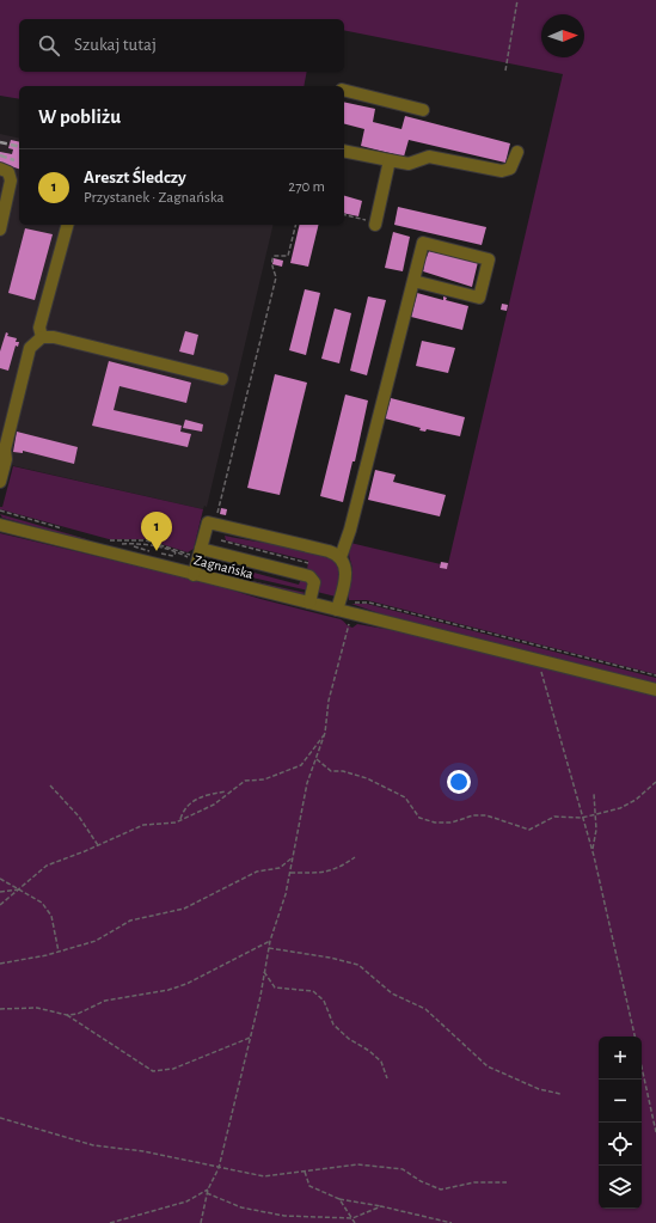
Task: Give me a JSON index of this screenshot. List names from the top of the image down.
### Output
{
  "streets": {
    "street": ["Zagnańska"]
  },
  "north": "right",
  "page": {
    "search": "Szukaj tutaj",
    "heading": "W pobliżu",
    "list": [
      {
        "mark": "1",
        "name": "Areszt Śledczy",
        "note": "Przystanek · Zagnańska",
        "value": "270 m"
      }
    ],
    "pins": "1",
    "map_buttons": ["+", "−"]
  }
}
